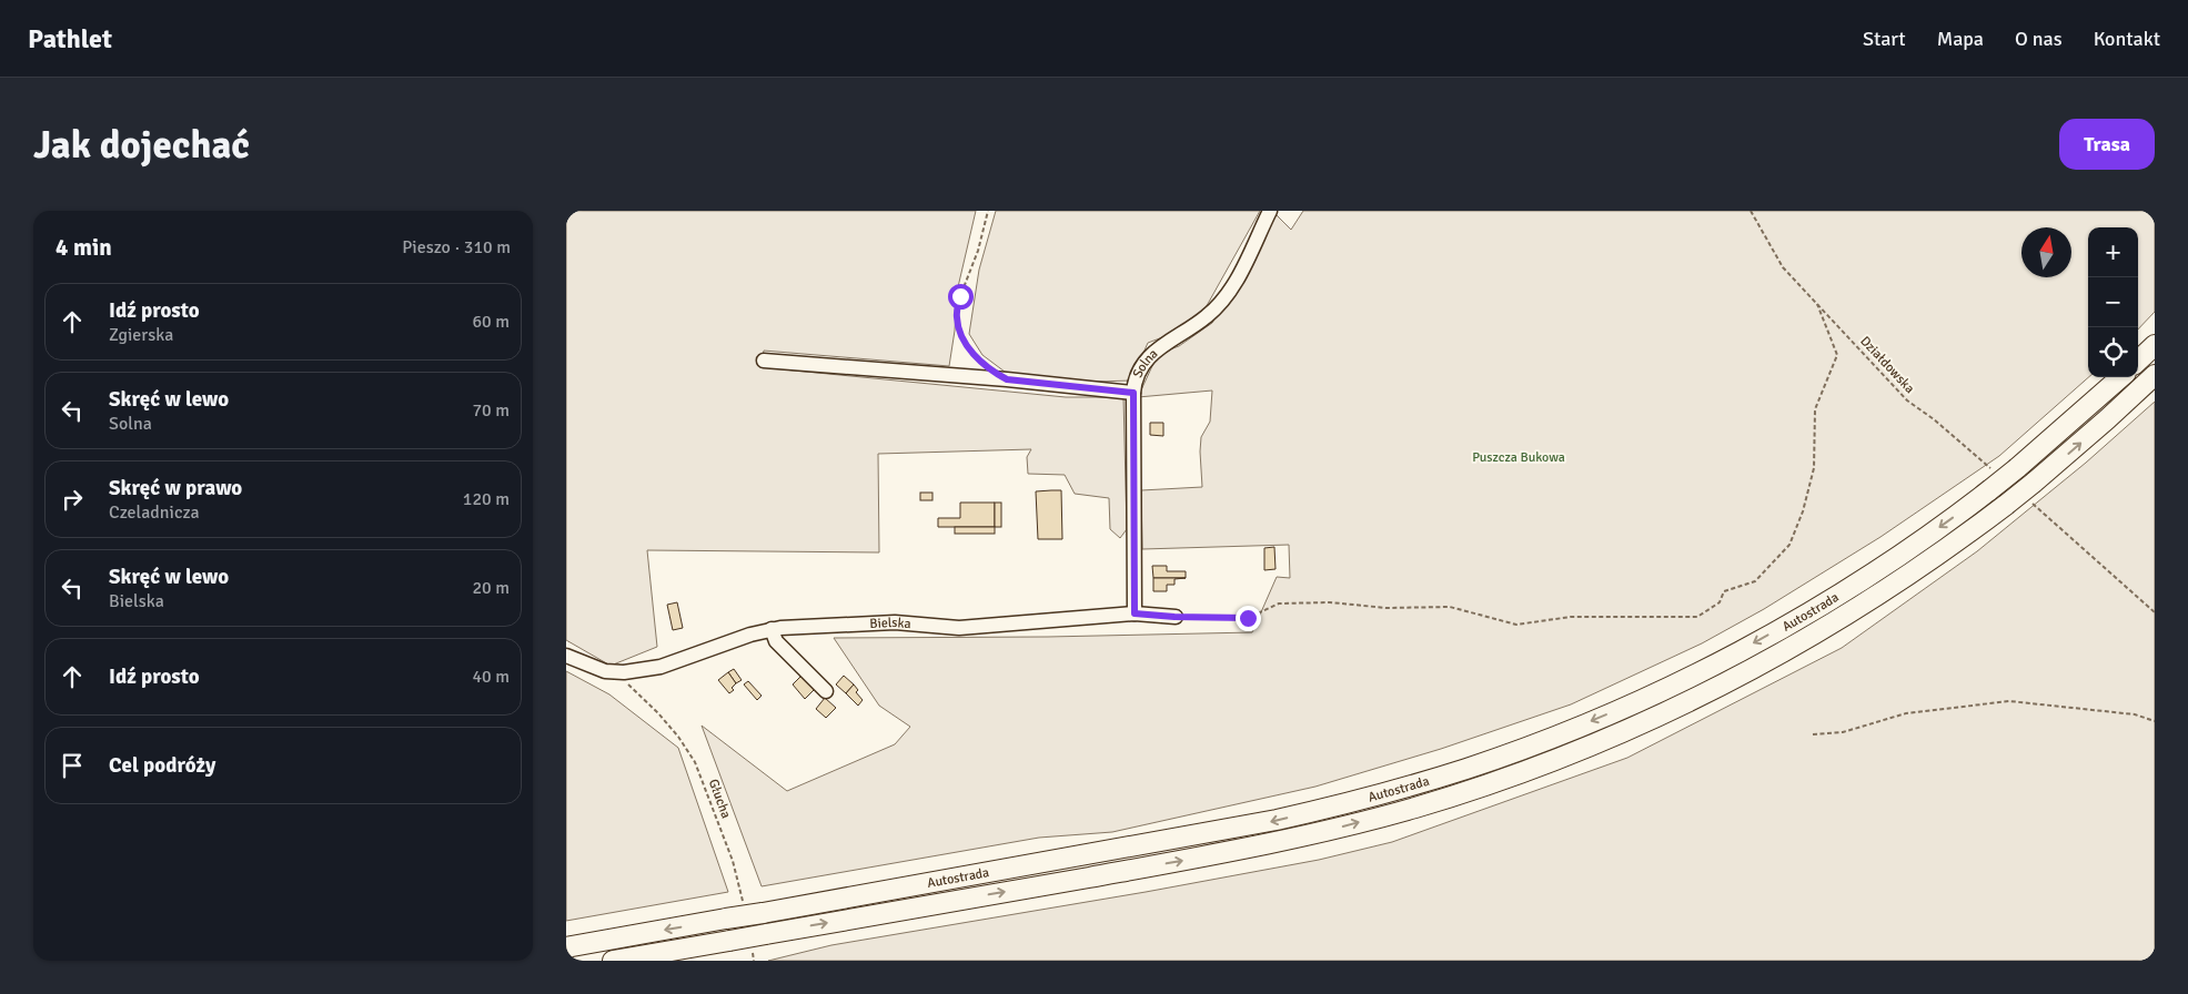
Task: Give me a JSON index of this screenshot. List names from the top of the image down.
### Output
{
  "streets": {
    "highway": ["Autostrada"],
    "street": ["Solna", "Bielska"],
    "path": ["Działdowska", "Głucha"]
  },
  "crossings": [
    ["Działdowska", "Autostrada"],
    ["Autostrada", "Głucha"],
    ["Bielska", "Głucha"]
  ],
  "parks": ["Puszcza Bukowa"],
  "north": "top",
  "page": {
    "header": "Pathlet",
    "nav": [
      "Start",
      "Mapa",
      "O nas",
      "Kontakt"
    ],
    "buttons": "Trasa",
    "title": "Jak dojechać",
    "heading": ["4 min", "Pieszo · 310 m"],
    "map_buttons": ["+", "−"],
    "list": [
      ["Idź prosto", "Zgierska", "60 m"],
      ["Skręć w lewo", "Solna", "70 m"],
      ["Skręć w prawo", "Czeladnicza", "120 m"],
      ["Skręć w lewo", "Bielska", "20 m"],
      ["Idź prosto", "40 m"],
      "Cel podróży"
    ]
  }
}
